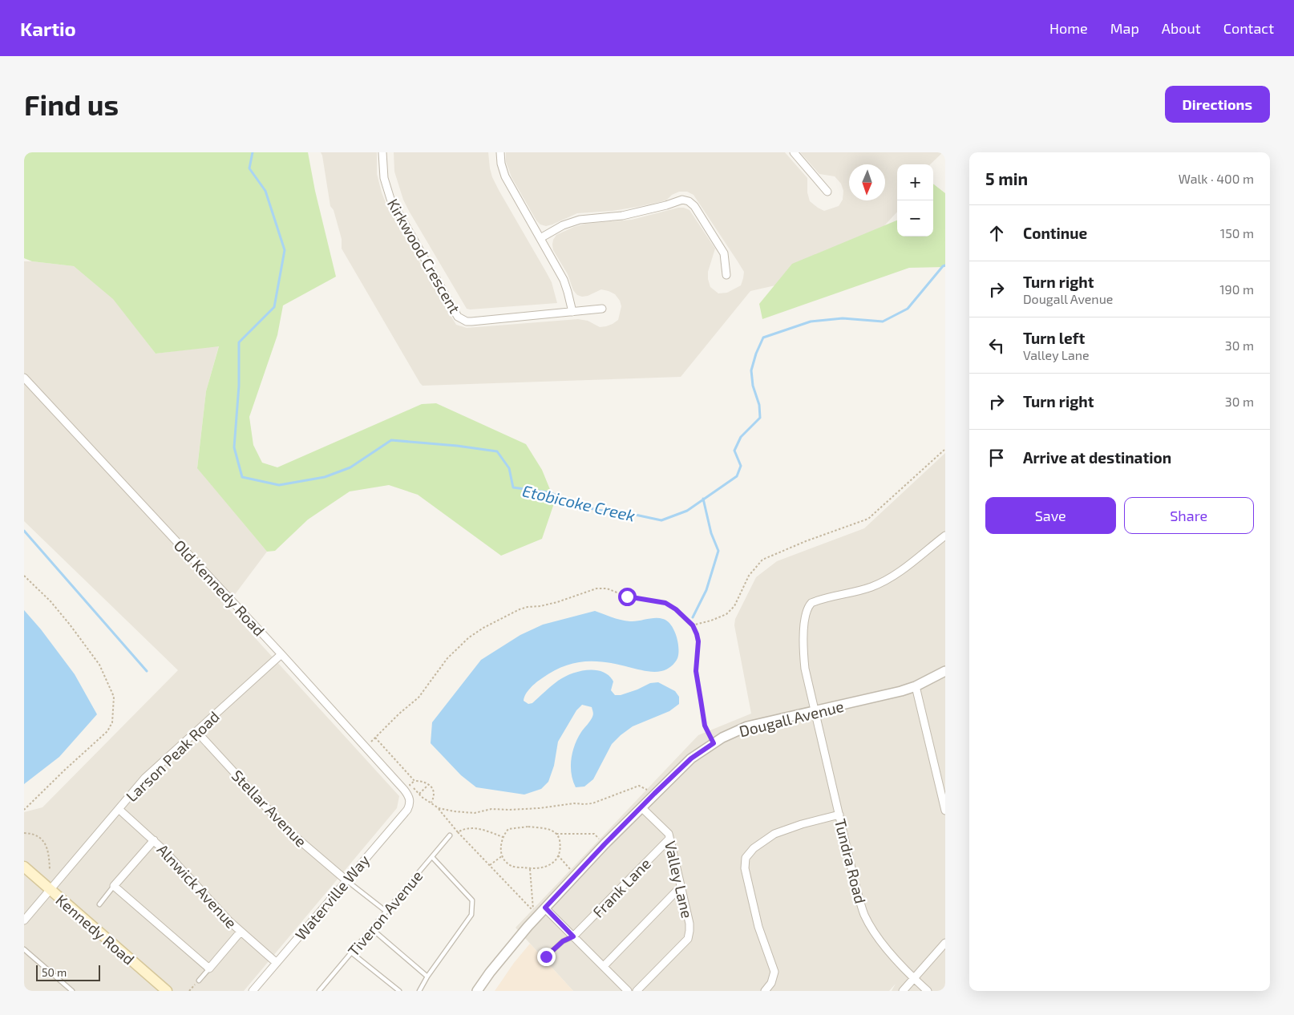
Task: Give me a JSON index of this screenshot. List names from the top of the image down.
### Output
{
  "streets": {
    "main road": ["Kennedy Road"],
    "street": [
      "Kirkwood Crescent",
      "Old Kennedy Road",
      "Dougall Avenue",
      "Larson Peak Road",
      "Stellar Avenue",
      "Tundra Road",
      "Valley Lane",
      "Alnwick Avenue",
      "Frank Lane",
      "Waterville Way"
    ],
    "lane": ["Tiveron Avenue"]
  },
  "crossings": [
    ["Old Kennedy Road", "Larson Peak Road"],
    ["Old Kennedy Road", "Waterville Way"],
    ["Dougall Avenue", "Tundra Road"],
    ["Dougall Avenue", "Valley Lane"],
    ["Larson Peak Road", "Stellar Avenue"],
    ["Larson Peak Road", "Alnwick Avenue"],
    ["Larson Peak Road", "Kennedy Road"],
    ["Stellar Avenue", "Waterville Way"],
    ["Valley Lane", "Frank Lane"],
    ["Alnwick Avenue", "Waterville Way"]
  ],
  "water": ["Etobicoke Creek"],
  "scale_bar": "50 m",
  "north": "bottom",
  "page": {
    "header": "Kartio",
    "nav": [
      "Home",
      "Map",
      "About",
      "Contact"
    ],
    "buttons": [
      "Directions",
      ["Save", "Share"]
    ],
    "title": "Find us",
    "heading": ["5 min", "Walk · 400 m"],
    "map_buttons": ["+", "−"],
    "list": [
      ["Continue", "150 m"],
      ["Turn right", "Dougall Avenue", "190 m"],
      ["Turn left", "Valley Lane", "30 m"],
      ["Turn right", "30 m"],
      "Arrive at destination"
    ],
    "scale": "50 m"
  }
}
